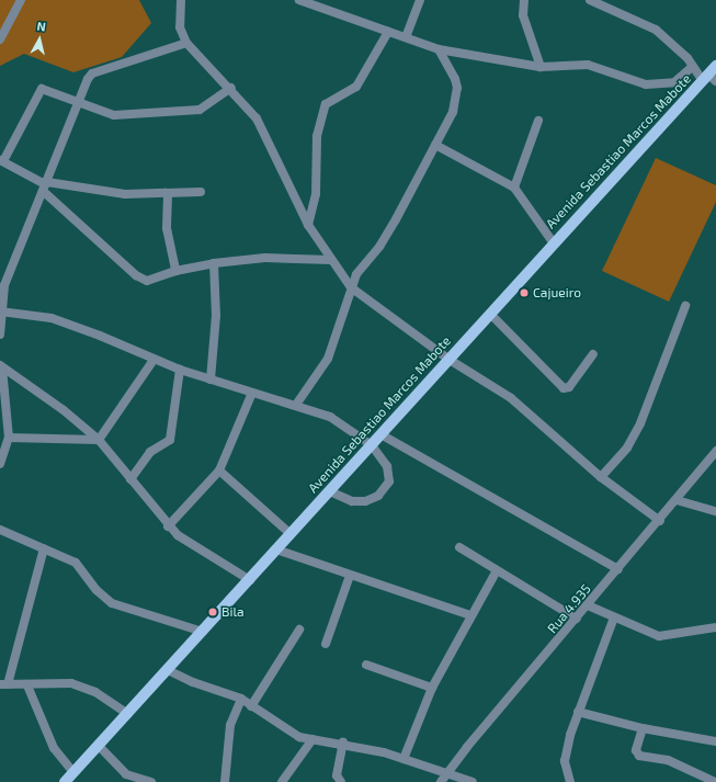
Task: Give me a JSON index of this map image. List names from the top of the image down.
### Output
{
  "streets": {
    "main road": ["Avenida Sebastiao Marcos Mabote"],
    "street": ["Rua 4.935"]
  },
  "places": ["Cajueiro", "Bila"],
  "north": "top"
}
